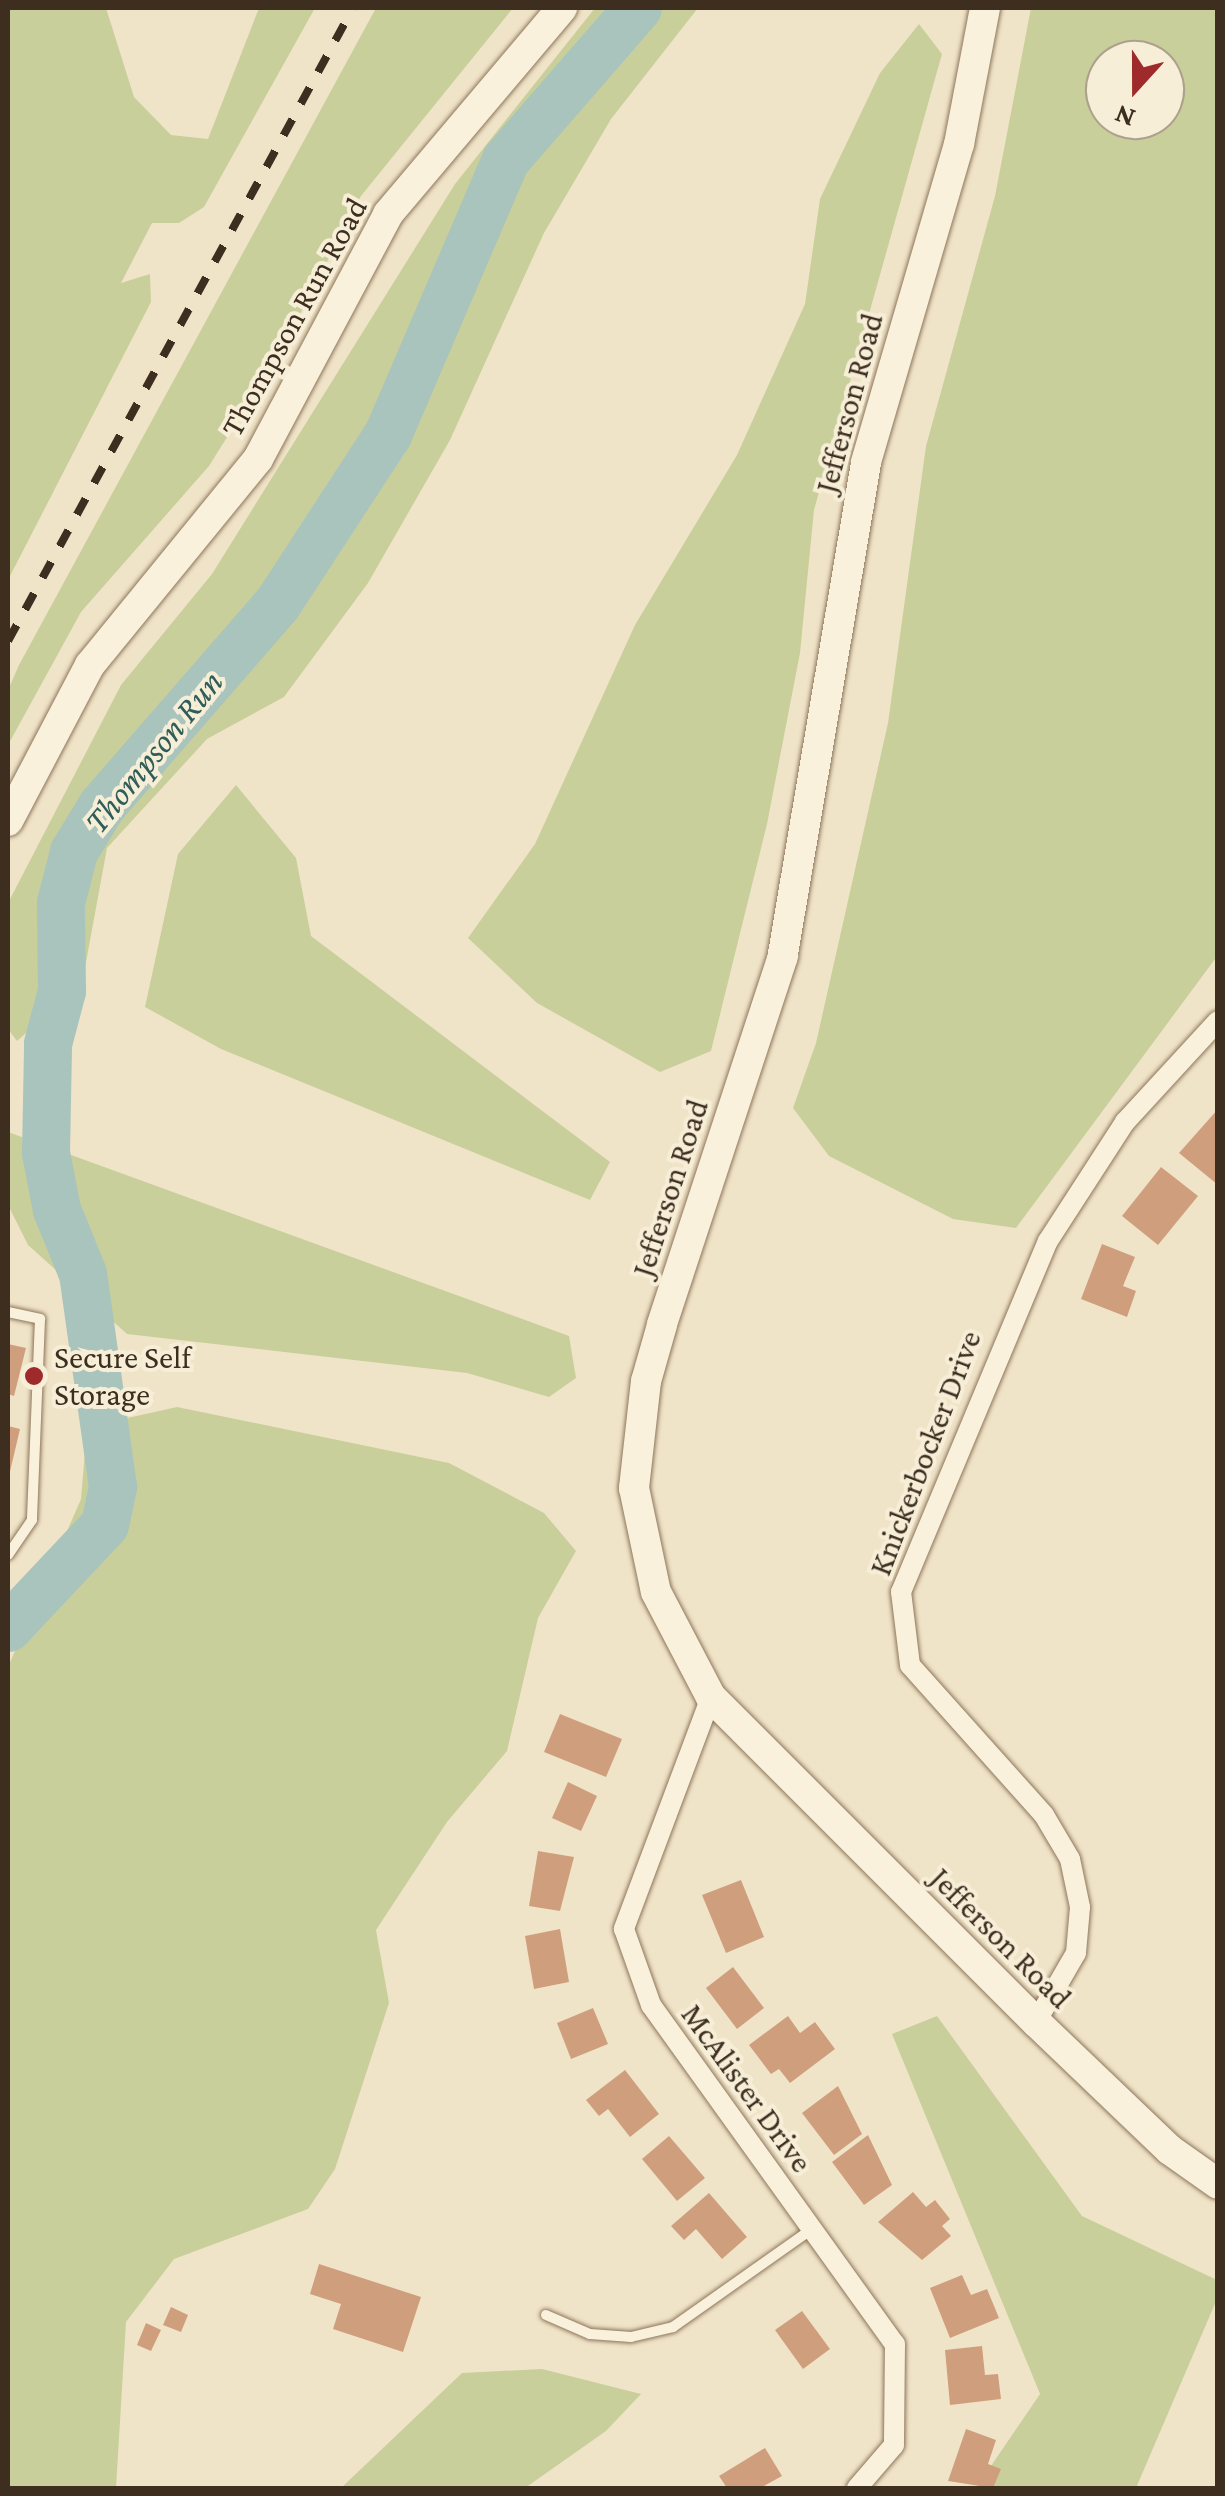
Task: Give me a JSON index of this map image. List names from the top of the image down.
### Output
{
  "streets": {
    "street": [
      "Thompson Run Road",
      "Jefferson Road",
      "Knickerbocker Drive",
      "McAlister Drive"
    ]
  },
  "crossings": [
    ["Jefferson Road", "Knickerbocker Drive"],
    ["Jefferson Road", "McAlister Drive"]
  ],
  "water": ["Thompson Run"],
  "places": ["Secure Self Storage"],
  "north": "bottom"
}
